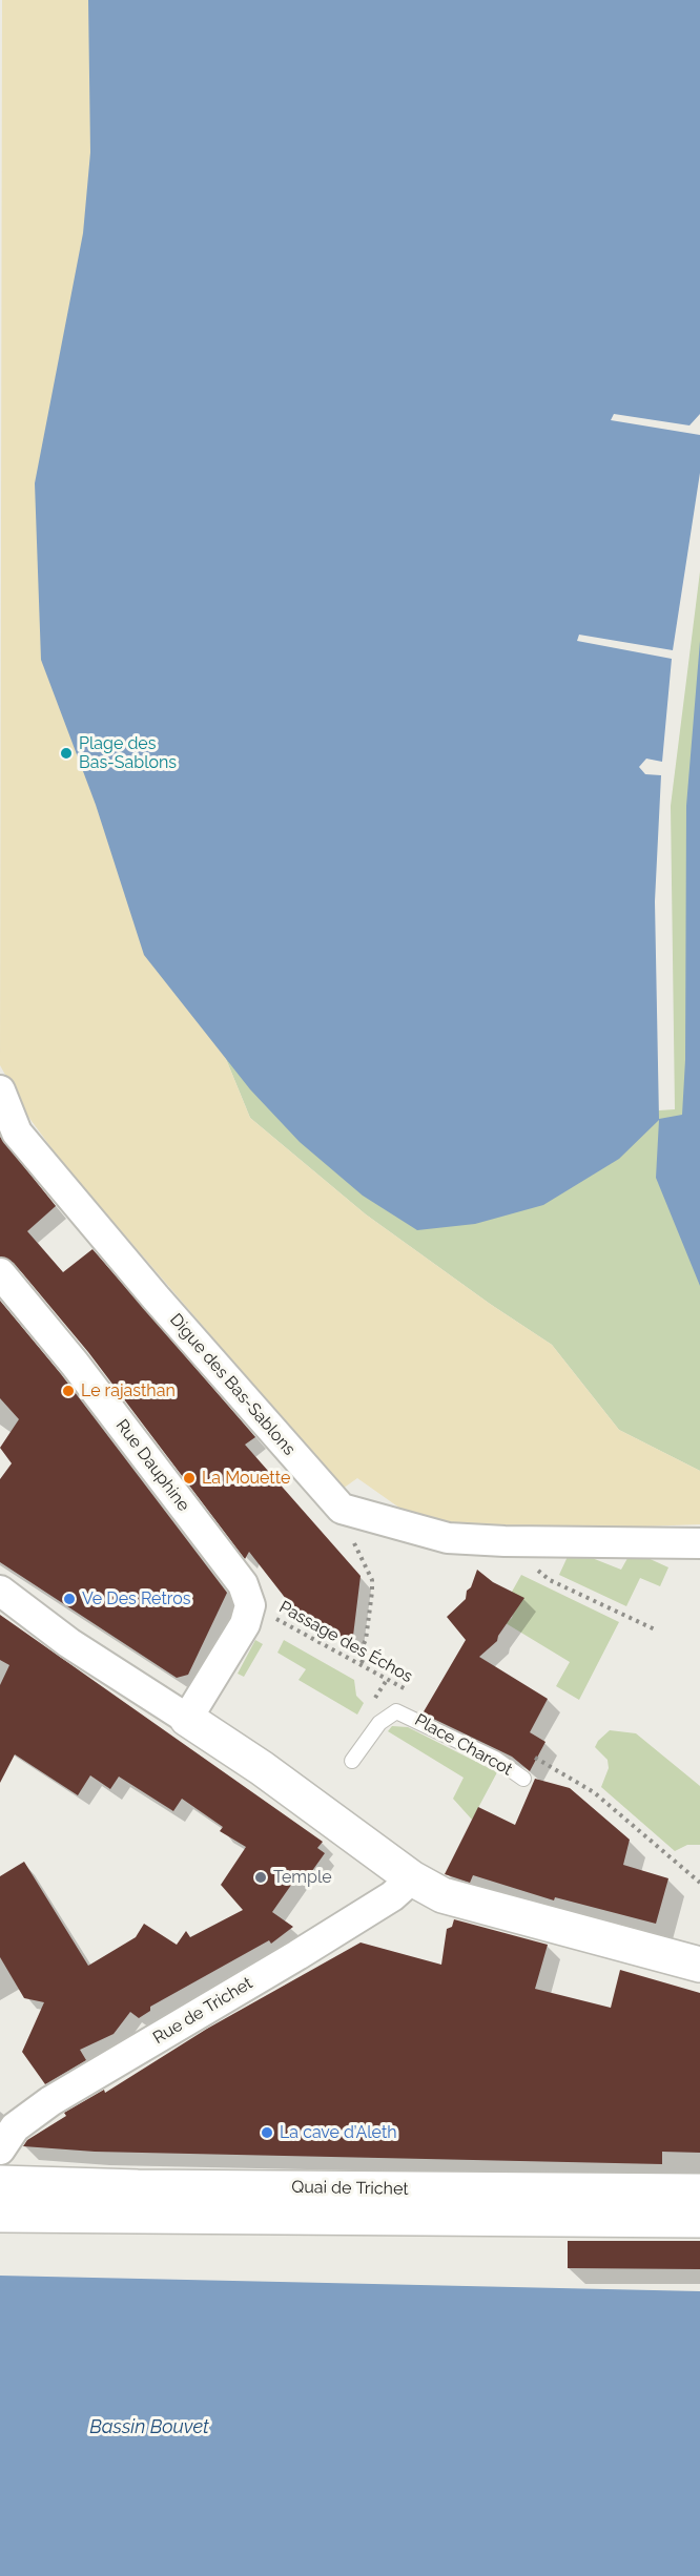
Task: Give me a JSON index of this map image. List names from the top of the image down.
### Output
{
  "streets": {
    "main road": ["Quai de Trichet"],
    "street": ["Digue des Bas-Sablons", "Rue Dauphine", "Rue de Trichet"],
    "lane": ["Place Charcot"],
    "path": ["Passage des Échos"]
  },
  "crossings": [
    ["Rue Dauphine", "Passage des Échos"]
  ],
  "water": ["Bassin Bouvet"],
  "places": [
    "Plage des Bas-Sablons",
    "Le rajasthan",
    "La Mouette",
    "Ve Des Retros",
    "Temple",
    "La cave d’Aleth"
  ]
}
